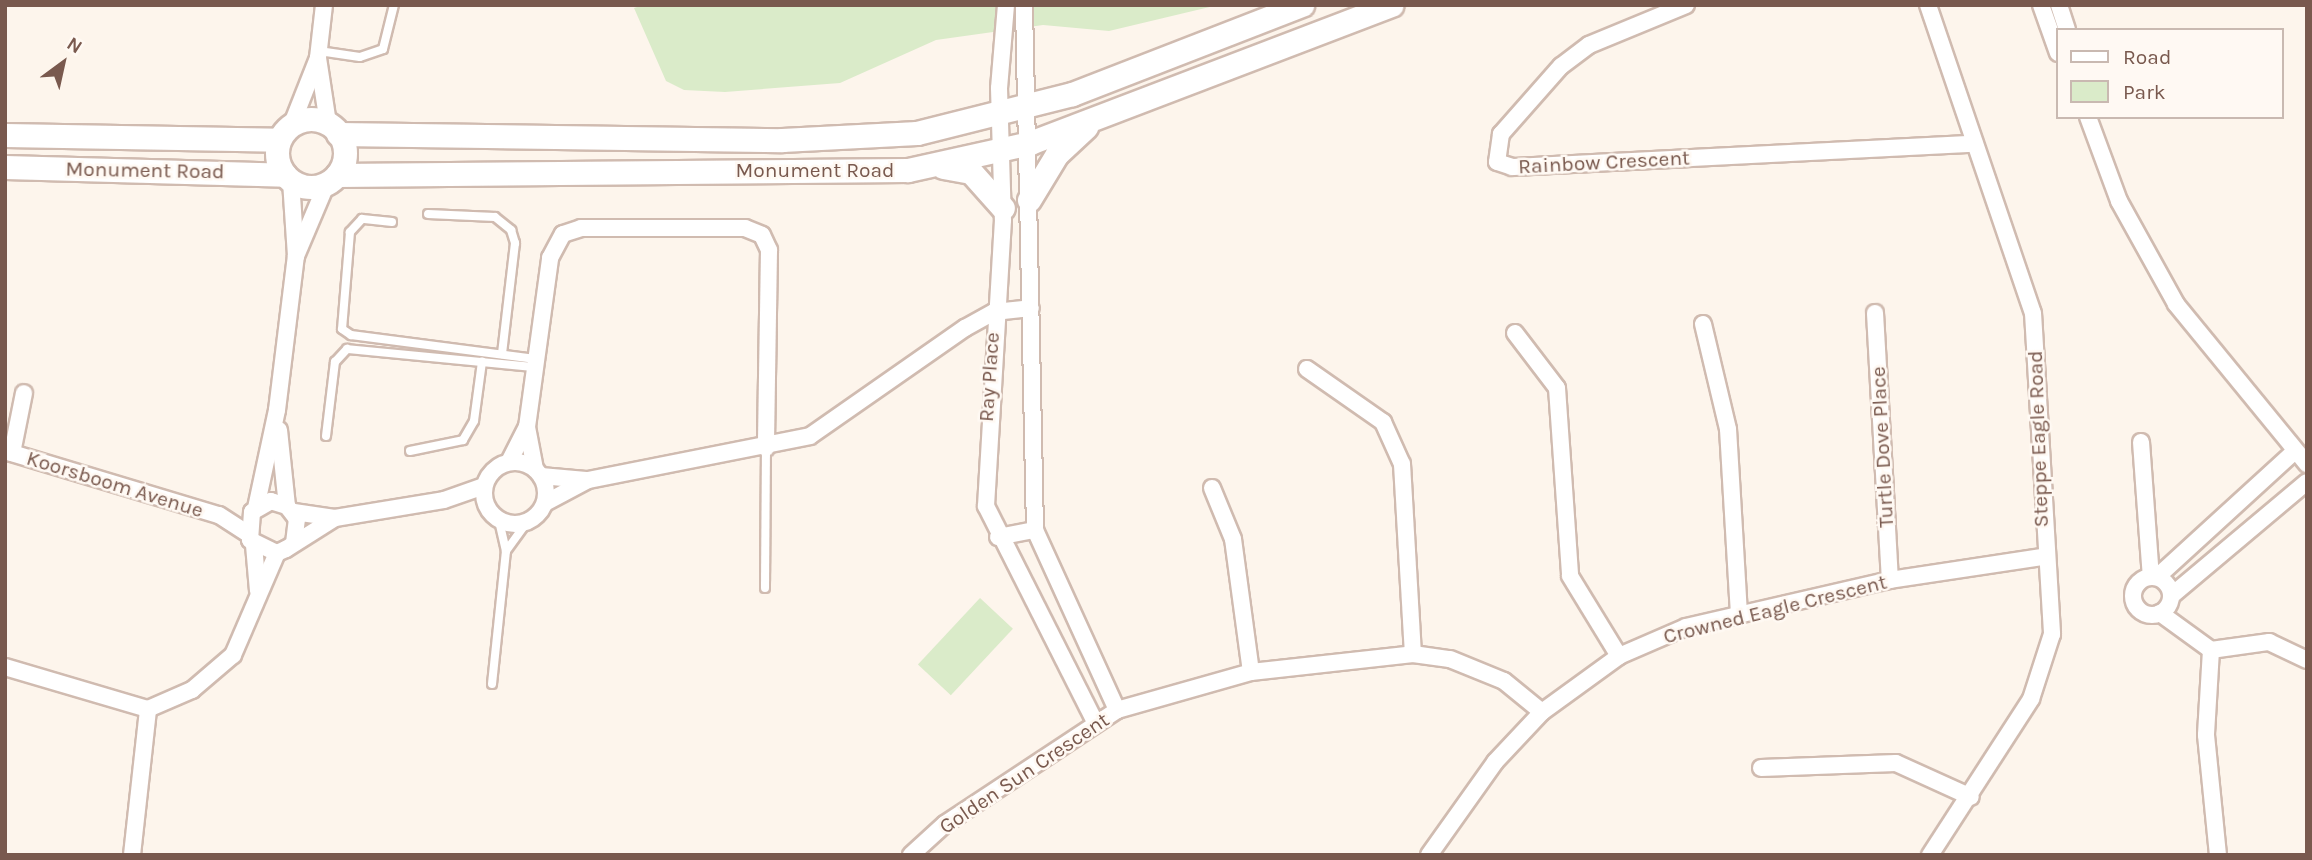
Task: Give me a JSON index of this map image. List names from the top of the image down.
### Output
{
  "streets": {
    "main road": ["Monument Road"],
    "street": [
      "Rainbow Crescent",
      "Ray Place",
      "Steppe Eagle Road",
      "Turtle Dove Place",
      "Koorsboom Avenue",
      "Crowned Eagle Crescent",
      "Golden Sun Crescent"
    ]
  },
  "crossings": [
    ["Rainbow Crescent", "Steppe Eagle Road"],
    ["Monument Road", "Ray Place"],
    ["Ray Place", "Golden Sun Crescent"],
    ["Steppe Eagle Road", "Crowned Eagle Crescent"],
    ["Turtle Dove Place", "Crowned Eagle Crescent"],
    ["Crowned Eagle Crescent", "Golden Sun Crescent"]
  ],
  "legend": ["Road", "Park"],
  "north": "top right"
}
